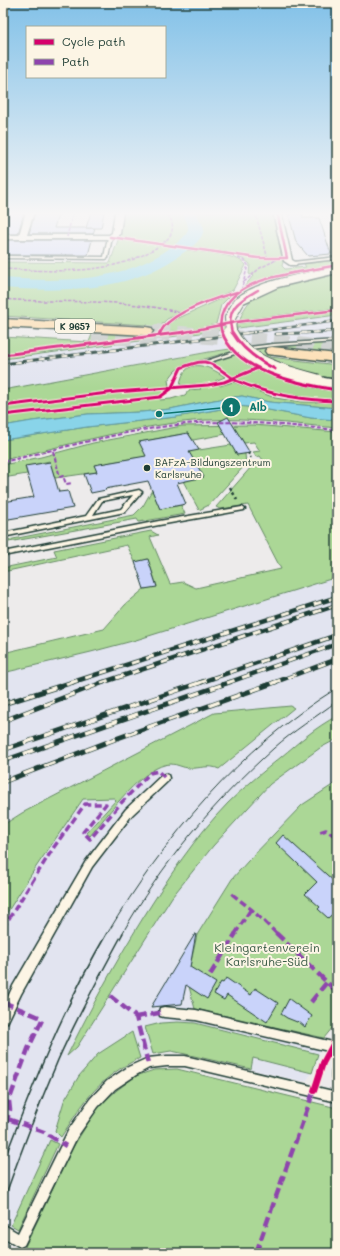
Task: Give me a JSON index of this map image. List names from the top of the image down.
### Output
{
  "streets": {
    "highway": ["K 9657"]
  },
  "parks": ["Kleingartenverein Karlsruhe-Süd"],
  "places": ["Alb", "BAFzA-Bildungszentrum Karlsruhe"],
  "legend": ["Cycle path", "Path"]
}
